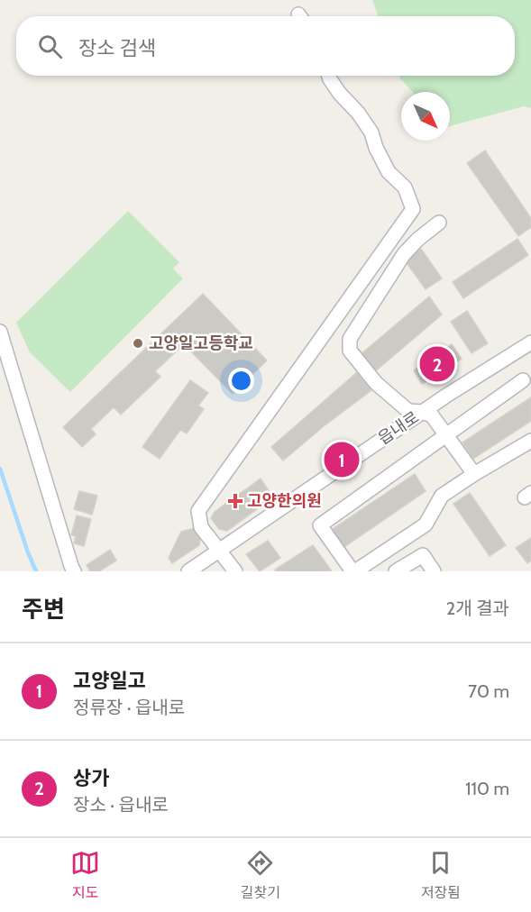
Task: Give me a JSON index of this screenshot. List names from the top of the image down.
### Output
{
  "streets": {
    "street": ["읍내로"]
  },
  "places": {
    "other": ["고양일고등학교"],
    "health": ["고양한의원"]
  },
  "north": "bottom right",
  "page": {
    "search": "장소 검색",
    "pins": ["2", "1"],
    "heading": ["주변", "2개 결과"],
    "list": [
      {
        "mark": "1",
        "name": "고양일고",
        "note": "정류장 · 읍내로",
        "value": "70 m"
      },
      {
        "mark": "2",
        "name": "상가",
        "note": "장소 · 읍내로",
        "value": "110 m"
      }
    ],
    "nav": ["지도", "길찾기", "저장됨"]
  }
}
